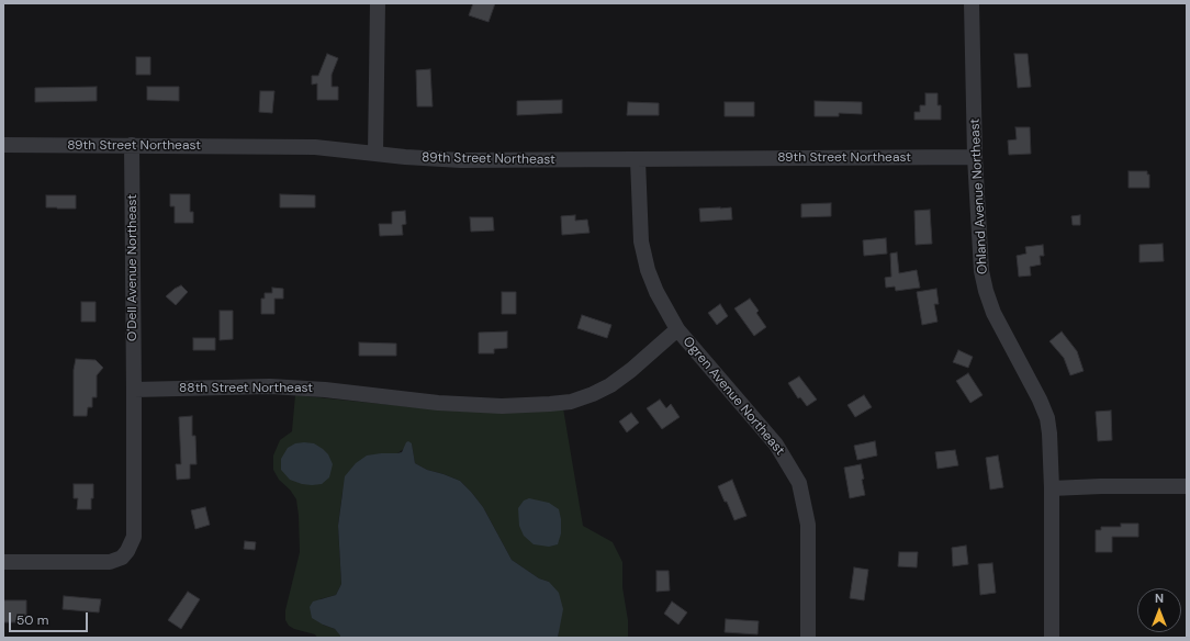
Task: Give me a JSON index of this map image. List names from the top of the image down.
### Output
{
  "streets": {
    "street": [
      "89th Street Northeast",
      "Ohland Avenue Northeast",
      "O'Dell Avenue Northeast",
      "88th Street Northeast",
      "Ogren Avenue Northeast"
    ]
  },
  "crossings": [
    ["89th Street Northeast", "Ohland Avenue Northeast"],
    ["89th Street Northeast", "O'Dell Avenue Northeast"],
    ["89th Street Northeast", "Ogren Avenue Northeast"],
    ["O'Dell Avenue Northeast", "88th Street Northeast"],
    ["88th Street Northeast", "Ogren Avenue Northeast"]
  ],
  "scale_bar": "50 m",
  "north": "top"
}
